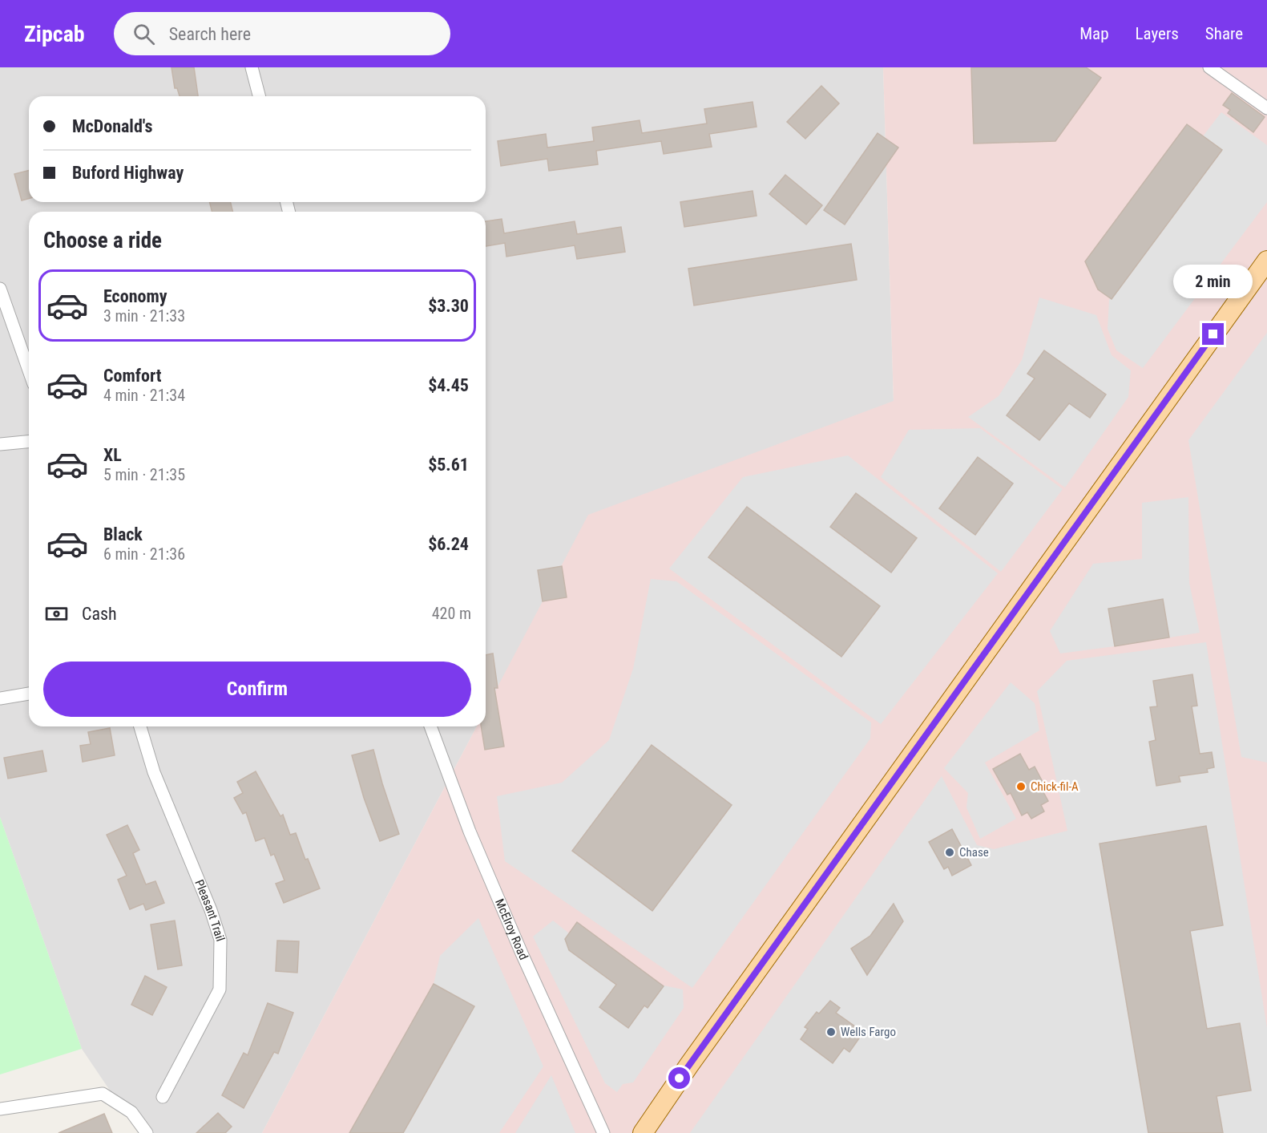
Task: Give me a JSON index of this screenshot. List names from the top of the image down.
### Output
{
  "streets": {
    "street": ["Pleasant Trail", "McElroy Road"]
  },
  "places": ["Chick-fil-A", "Chase", "Wells Fargo"],
  "page": {
    "header": "Zipcab",
    "search": "Search here",
    "nav": ["Map", "Layers", "Share"],
    "banner": ["McDonald's", "Buford Highway"],
    "heading": "Choose a ride",
    "bubble": "2 min",
    "list": [
      {
        "name": "Economy",
        "note": "3 min · 21:33",
        "value": "$3.30"
      },
      {
        "name": "Comfort",
        "note": "4 min · 21:34",
        "value": "$4.45"
      },
      {
        "name": "XL",
        "note": "5 min · 21:35",
        "value": "$5.61"
      },
      {
        "name": "Black",
        "note": "6 min · 21:36",
        "value": "$6.24"
      }
    ],
    "pay": ["Cash", "420 m"],
    "buttons": "Confirm"
  }
}
